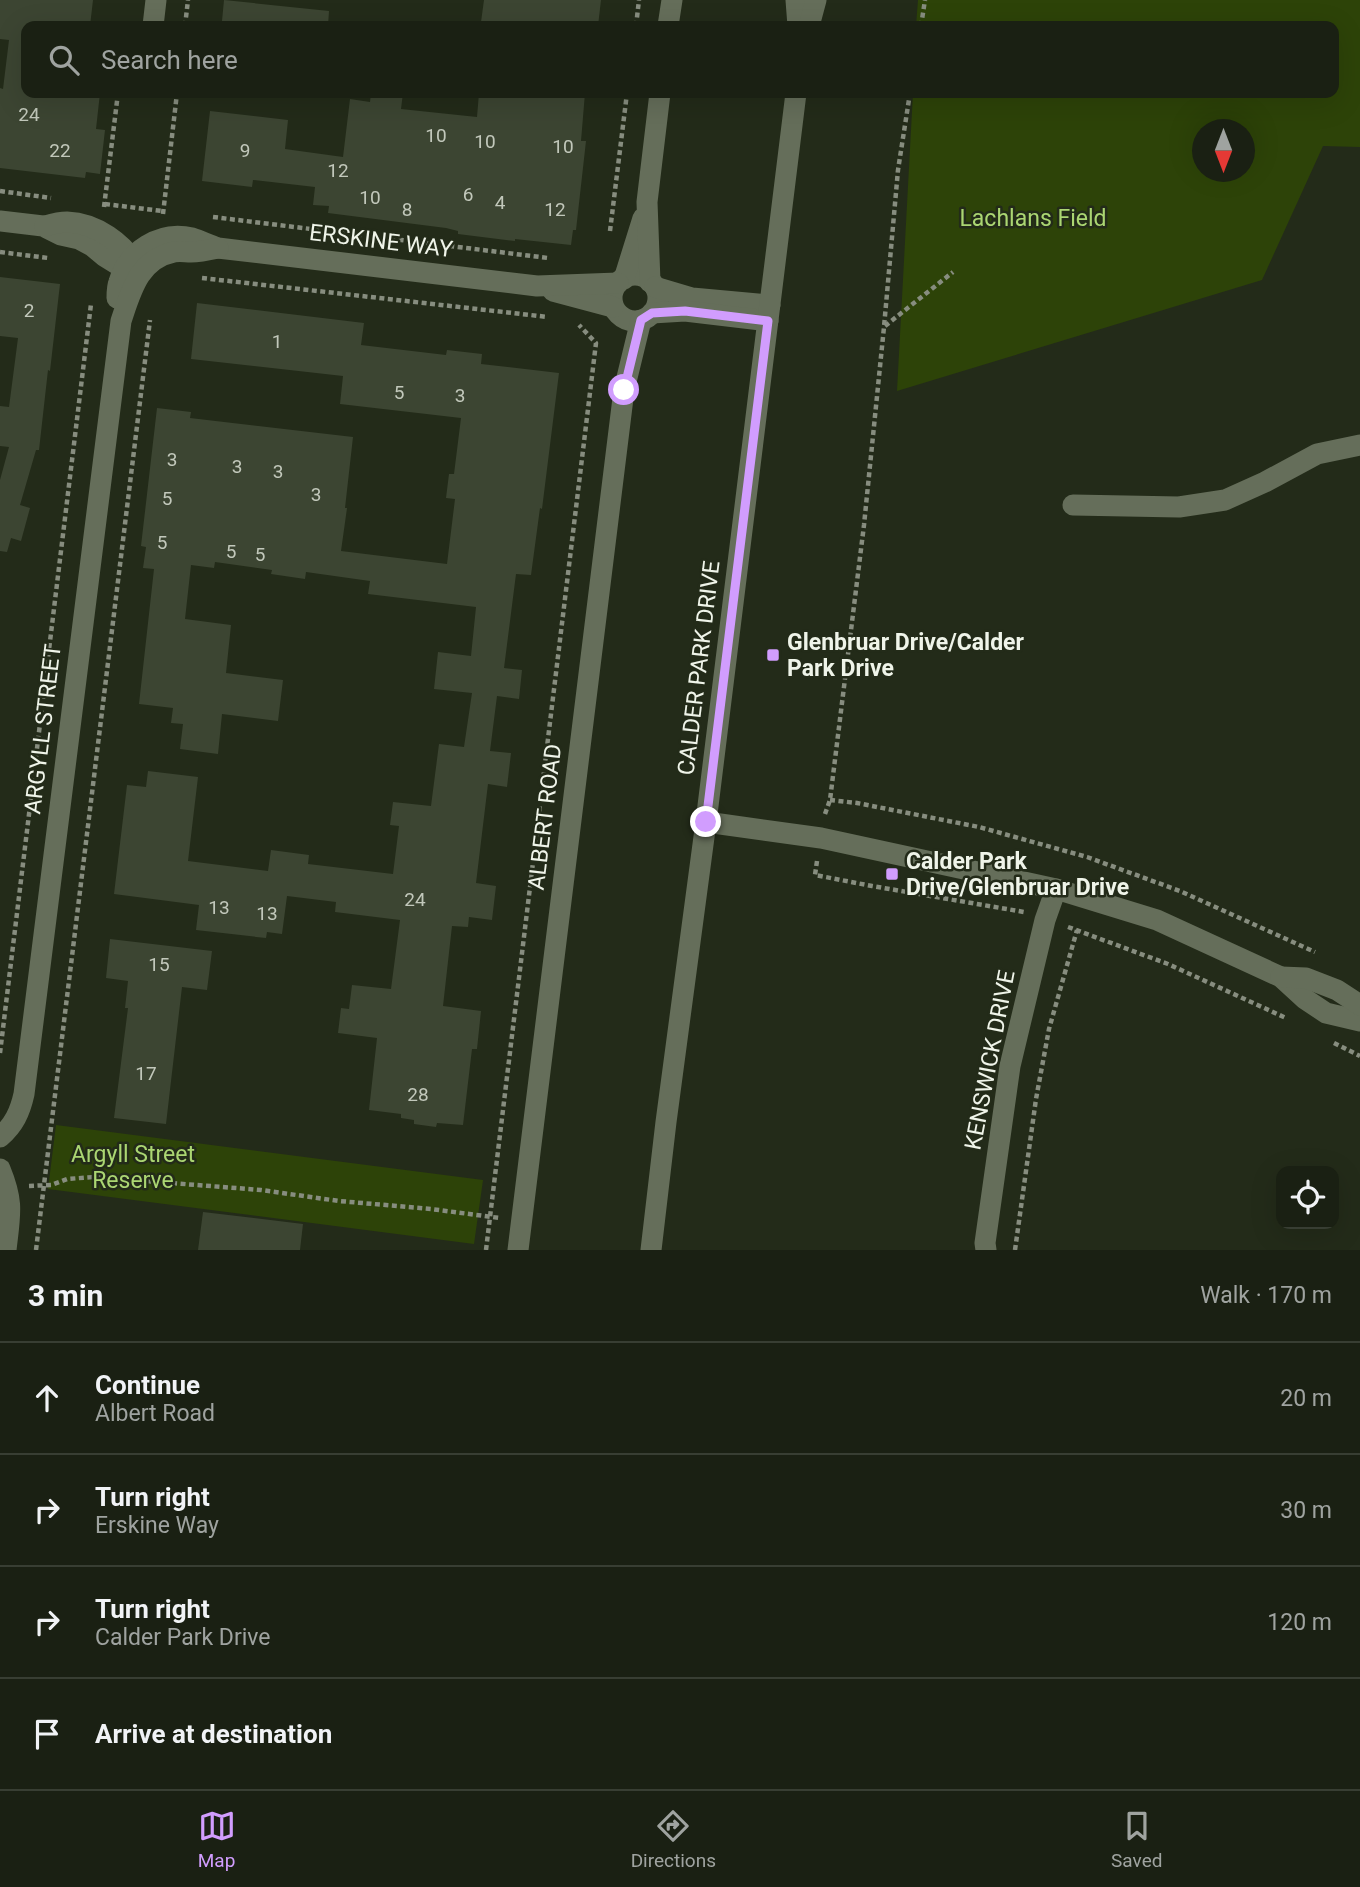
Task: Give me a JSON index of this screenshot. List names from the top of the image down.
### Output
{
  "streets": {
    "street": [
      "ERSKINE WAY",
      "CALDER PARK DRIVE",
      "ARGYLL STREET",
      "ALBERT ROAD",
      "KENSWICK DRIVE"
    ]
  },
  "crossings": [
    ["ERSKINE WAY", "ARGYLL STREET"],
    ["ERSKINE WAY", "ALBERT ROAD"]
  ],
  "parks": ["Lachlans Field", "Argyll Street Reserve"],
  "places": {
    "transit": ["Glenbruar Drive/Calder Park Drive", "Calder Park Drive/Glenbruar Drive"]
  },
  "house_numbers": [
    "24",
    "10",
    "10",
    "10",
    "22",
    "9",
    "12",
    "6",
    "10",
    "4",
    "8",
    "12",
    "2",
    "1",
    "5",
    "3",
    "3",
    "3",
    "3",
    "3",
    "5",
    "5",
    "5",
    "5",
    "24",
    "13",
    "13",
    "15",
    "17",
    "28"
  ],
  "north": "bottom",
  "page": {
    "search": "Search here",
    "heading": ["3 min", "Walk · 170 m"],
    "list": [
      ["Continue", "Albert Road", "20 m"],
      ["Turn right", "Erskine Way", "30 m"],
      ["Turn right", "Calder Park Drive", "120 m"],
      "Arrive at destination"
    ],
    "nav": ["Map", "Directions", "Saved"]
  }
}
